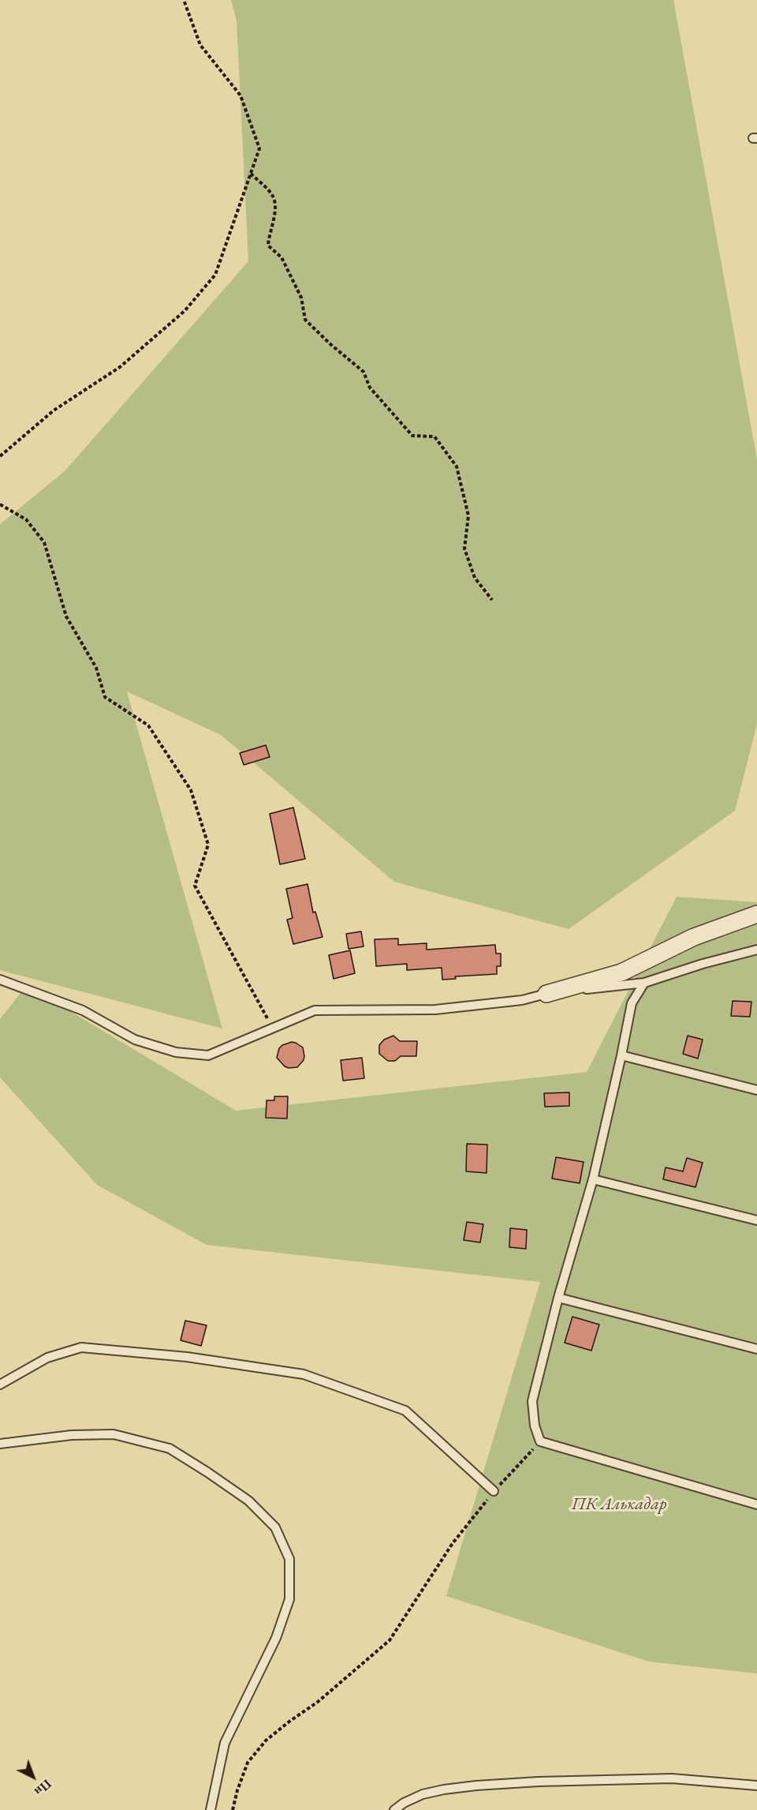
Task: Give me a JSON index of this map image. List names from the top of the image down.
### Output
{
  "parks": ["ПК Алькадар"],
  "north": "bottom right"
}
